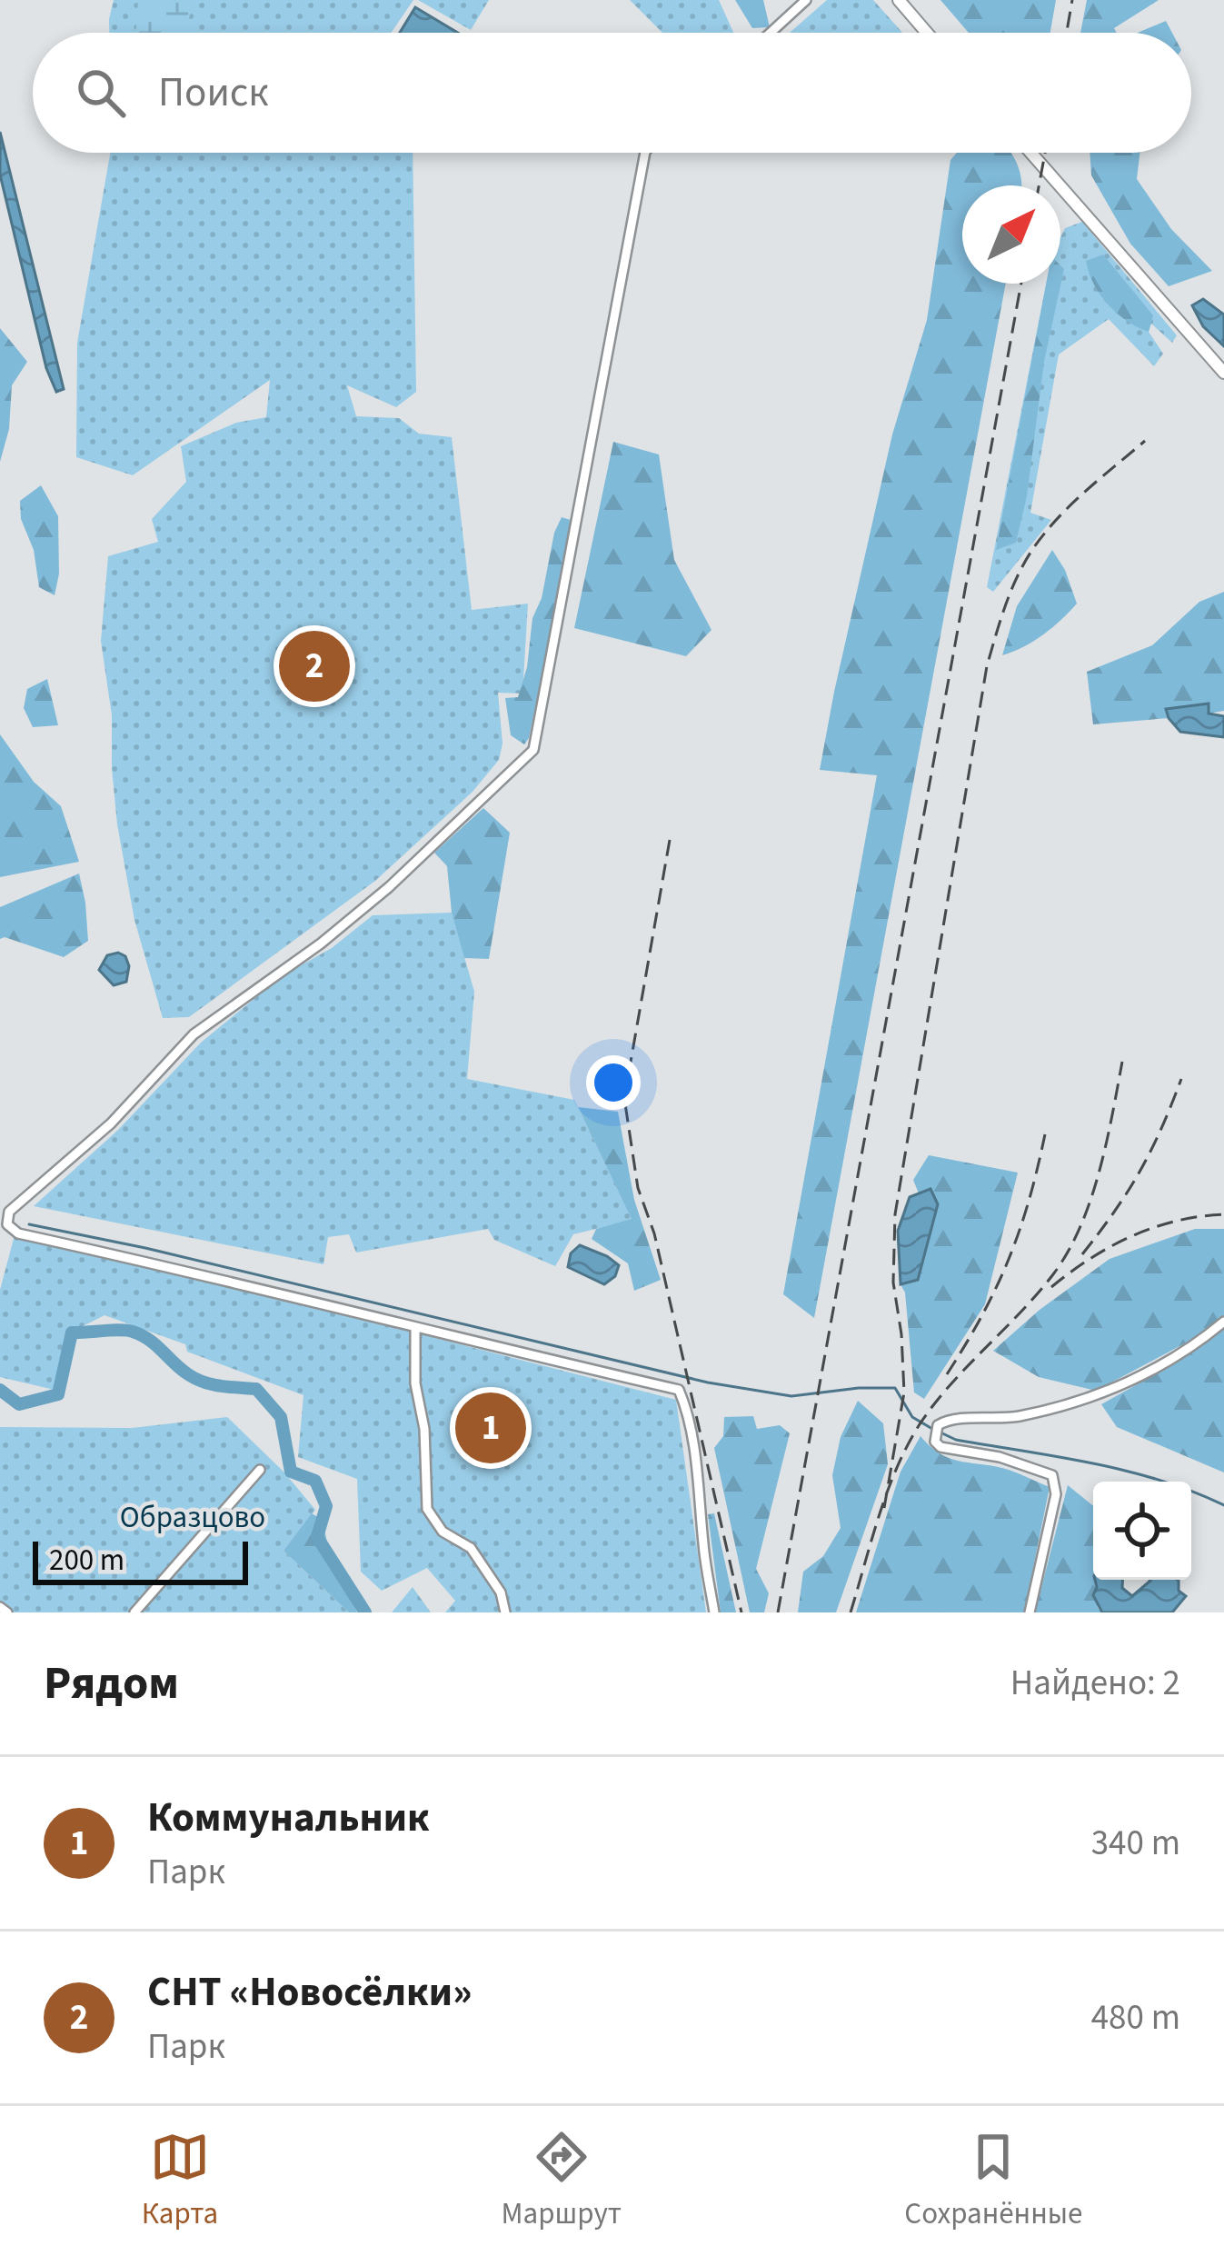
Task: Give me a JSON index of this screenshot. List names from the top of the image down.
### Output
{
  "parks": ["Образцово"],
  "scale_bar": "200 m",
  "north": "top right",
  "page": {
    "search": "Поиск",
    "pins": ["2", "1"],
    "scale": "200 m",
    "heading": ["Рядом", "Найдено: 2"],
    "list": [
      {
        "mark": "1",
        "name": "Коммунальник",
        "note": "Парк",
        "value": "340 m"
      },
      {
        "mark": "2",
        "name": "СНТ «Новосёлки»",
        "note": "Парк",
        "value": "480 m"
      }
    ],
    "nav": ["Карта", "Маршрут", "Сохранённые"]
  }
}
